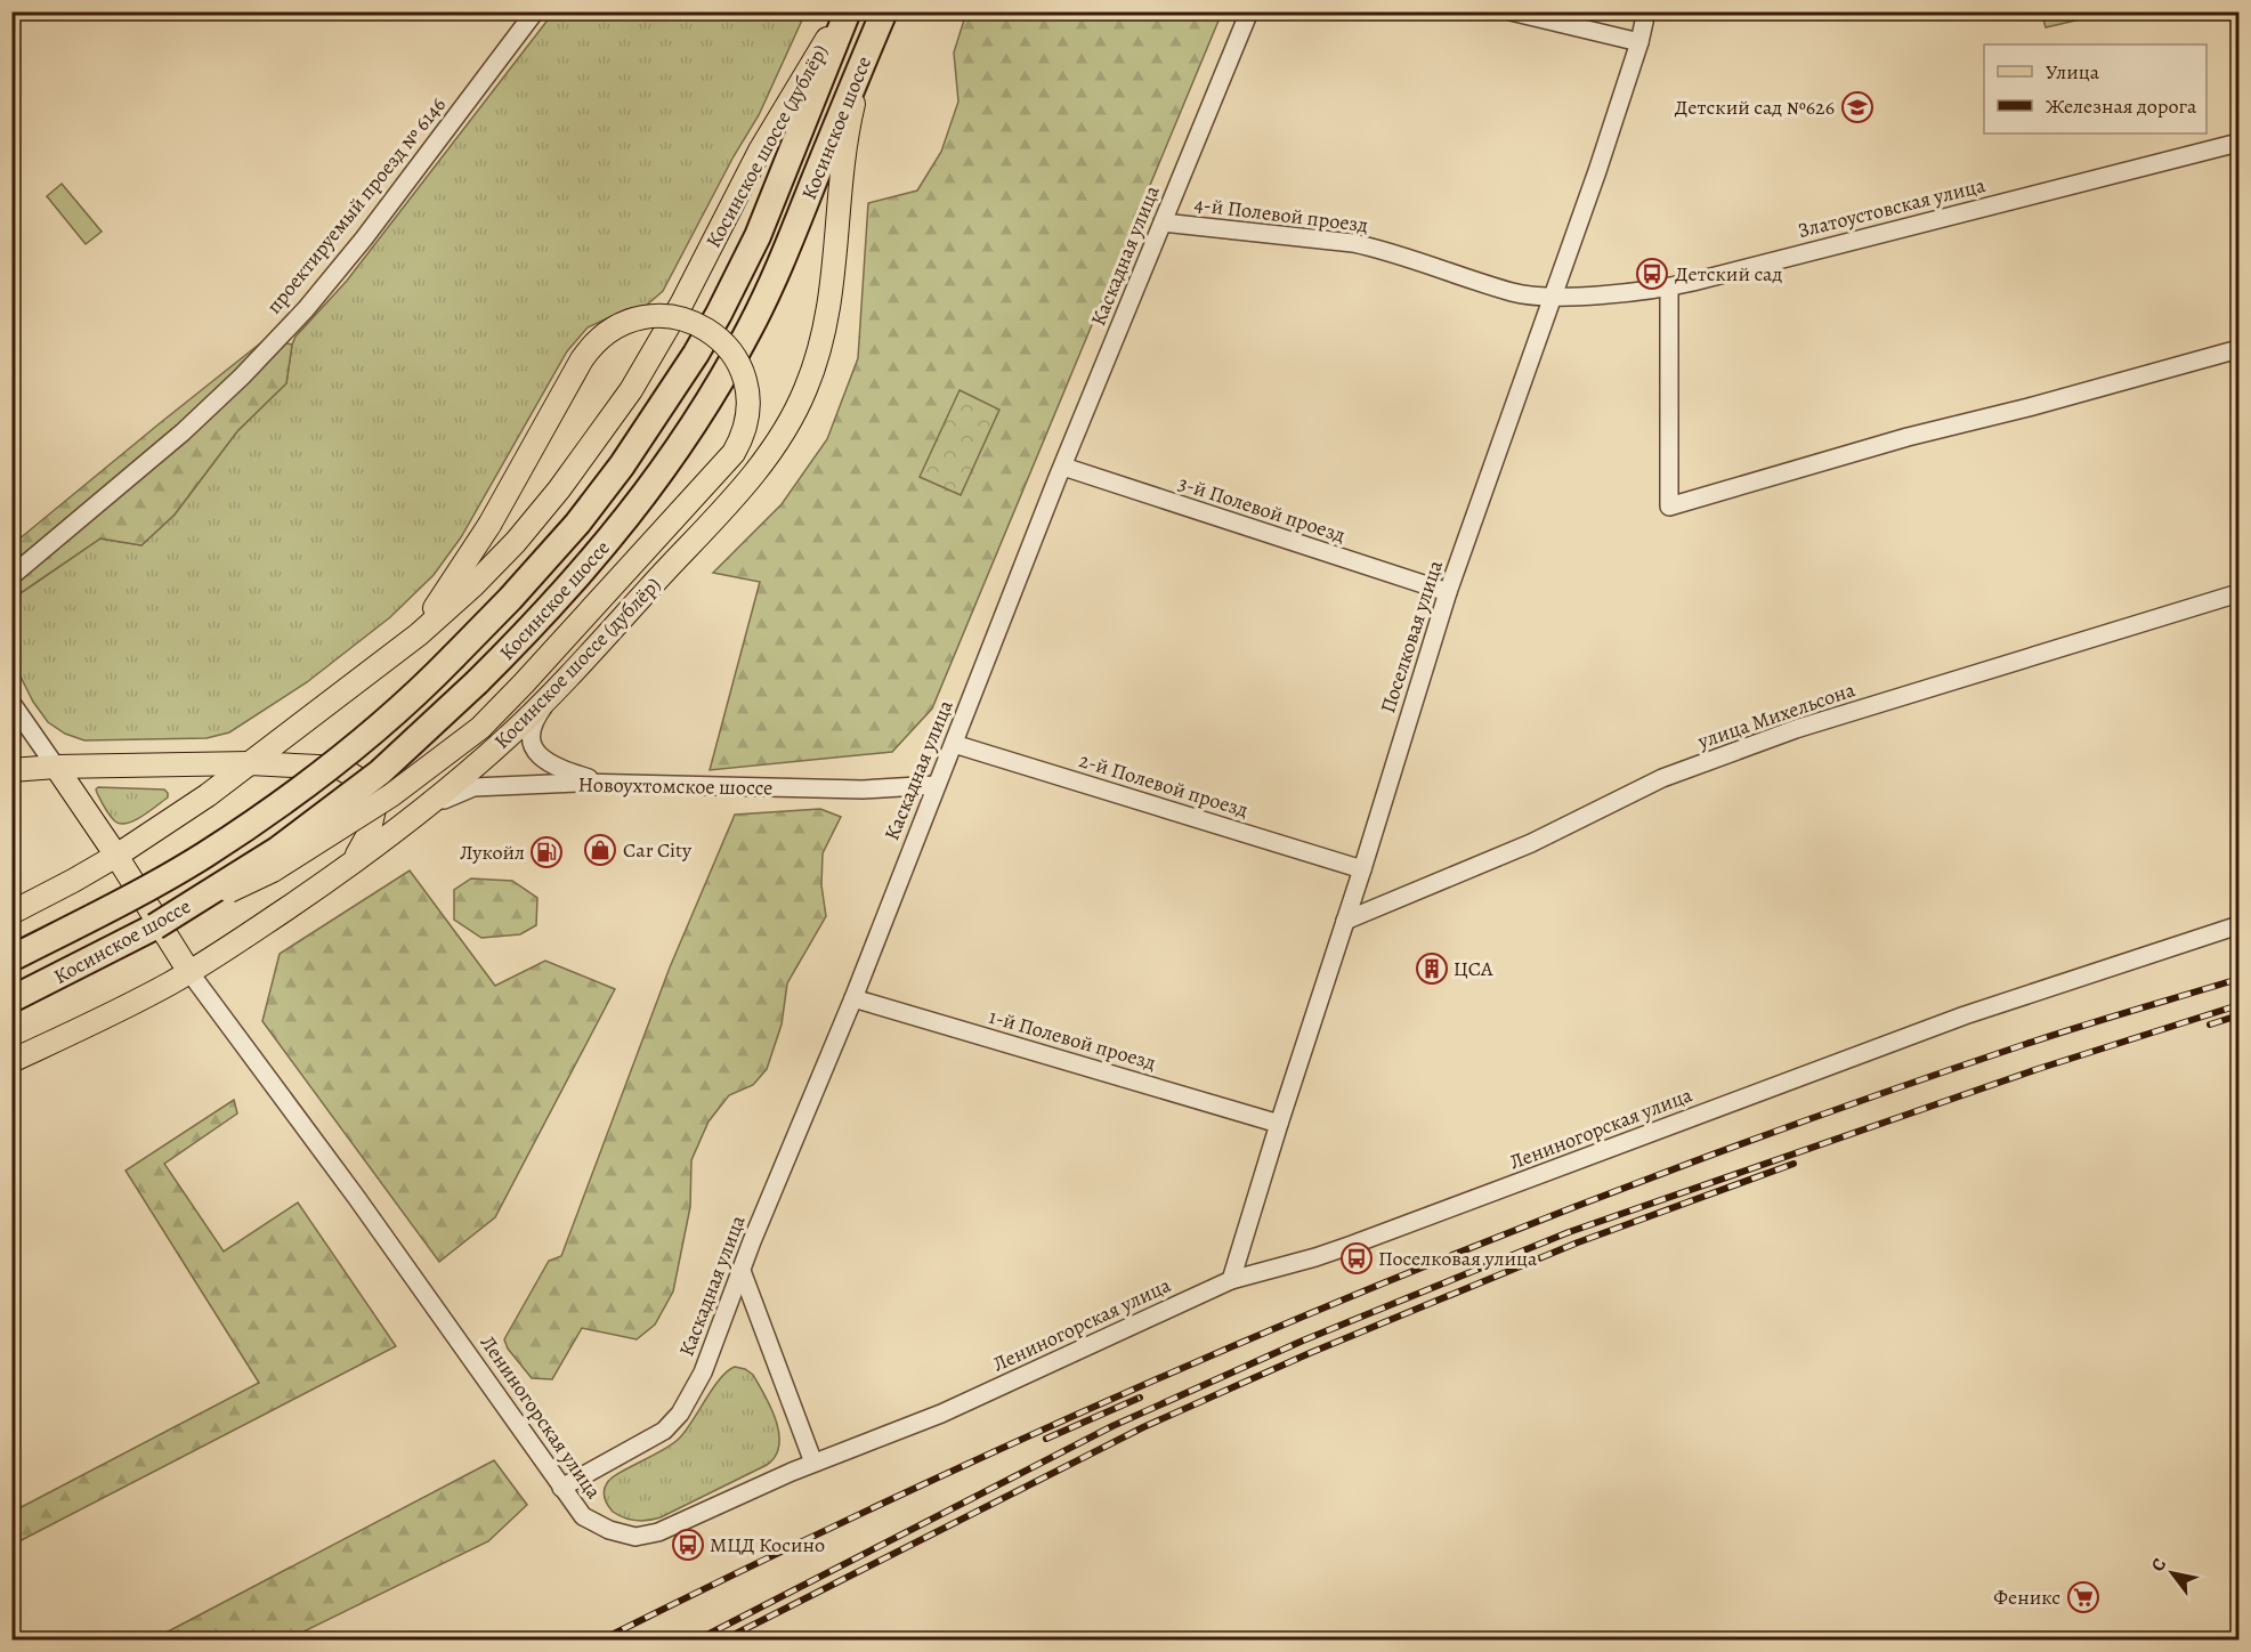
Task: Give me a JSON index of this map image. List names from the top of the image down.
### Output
{
  "streets": {
    "highway": ["Косинское шоссе"],
    "main road": ["Косинское шоссе (дублёр)"],
    "street": [
      "проектируемый проезд № 6146",
      "Златоустовская улица",
      "4-й Полевой проезд",
      "Каскадная улица",
      "3-й Полевой проезд",
      "Поселковая улица",
      "улица Михельсона",
      "2-й Полевой проезд",
      "Новоухтомское шоссе",
      "1-й Полевой проезд",
      "Лениногорская улица"
    ]
  },
  "crossings": [
    ["Косинское шоссе", "Косинское шоссе (дублёр)"],
    ["Косинское шоссе (дублёр)", "Новоухтомское шоссе"],
    ["Косинское шоссе (дублёр)", "Лениногорская улица"],
    ["Златоустовская улица", "4-й Полевой проезд"],
    ["Златоустовская улица", "Поселковая улица"],
    ["4-й Полевой проезд", "Каскадная улица"],
    ["4-й Полевой проезд", "Поселковая улица"],
    ["Каскадная улица", "3-й Полевой проезд"],
    ["Каскадная улица", "2-й Полевой проезд"],
    ["Каскадная улица", "Новоухтомское шоссе"],
    ["Каскадная улица", "1-й Полевой проезд"],
    ["Каскадная улица", "Лениногорская улица"],
    ["3-й Полевой проезд", "Поселковая улица"],
    ["Поселковая улица", "улица Михельсона"],
    ["Поселковая улица", "2-й Полевой проезд"],
    ["Поселковая улица", "1-й Полевой проезд"],
    ["Поселковая улица", "Лениногорская улица"]
  ],
  "places": {
    "school or university": ["Детский сад №626"],
    "bus stop": ["Детский сад", "Поселковая улица", "МЦД Косино"],
    "shop": ["Car City"],
    "fuel station": ["Лукойл"],
    "building": ["ЦСА"],
    "supermarket": ["Феникс"]
  },
  "legend": ["Улица", "Железная дорога"],
  "north": "top left"
}
